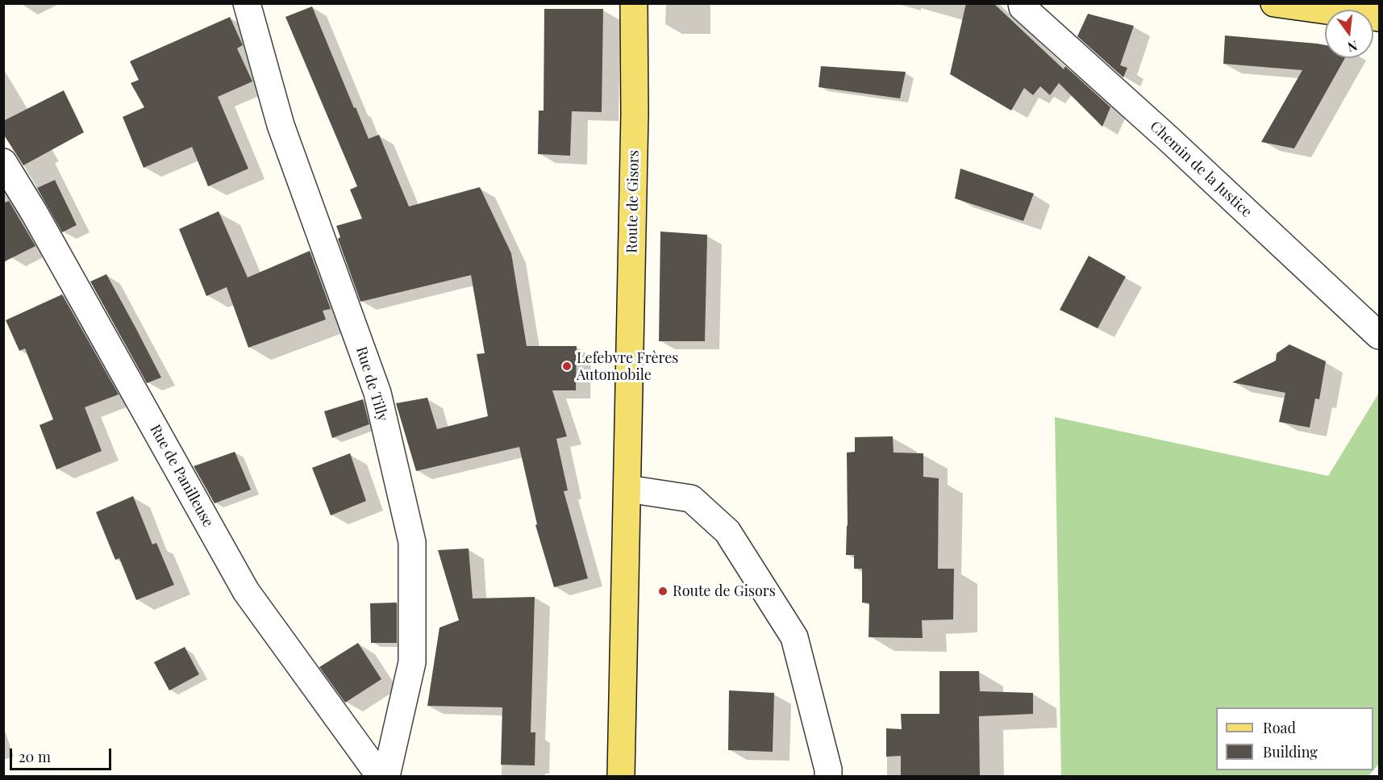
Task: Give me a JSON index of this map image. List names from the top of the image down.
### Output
{
  "streets": {
    "main road": ["Route de Gisors"],
    "street": ["Chemin de la Justice", "Rue de Tilly", "Rue de Panilleuse"]
  },
  "places": ["Lefebvre Frères Automobile", "Route de Gisors"],
  "legend": ["Road", "Building"],
  "scale_bar": "20 m",
  "north": "bottom"
}
